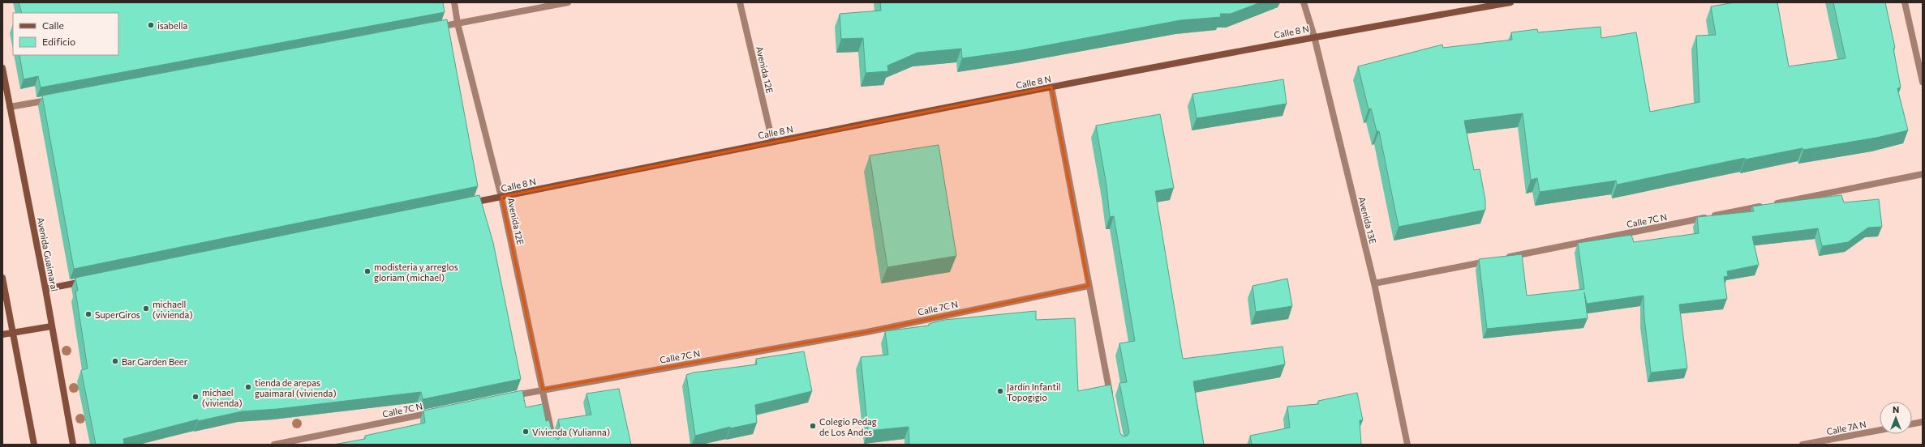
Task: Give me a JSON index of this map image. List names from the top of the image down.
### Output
{
  "streets": {
    "street": [
      "Calle 8 N",
      "Avenida 12E",
      "Avenida 13E",
      "Calle 7C N",
      "Avenida Guaimaral",
      "Calle 7A N"
    ]
  },
  "crossings": [
    ["Calle 8 N", "Avenida 12E"],
    ["Calle 8 N", "Avenida 13E"],
    ["Avenida 12E", "Calle 7C N"],
    ["Avenida 13E", "Calle 7C N"]
  ],
  "places": [
    "isabella",
    "modisteria y arreglos gloriam (michael)",
    "michaell (vivienda)",
    "SuperGiros",
    "Bar Garden Beer",
    "tienda de arepas guaimaral (vivienda)",
    "Jardín Infantil Topogigio",
    "michael (vivienda)",
    "Colegio Pedag de Los Andes",
    "Vivienda (Yulianna)"
  ],
  "legend": ["Calle", "Edificio"],
  "north": "top"
}
